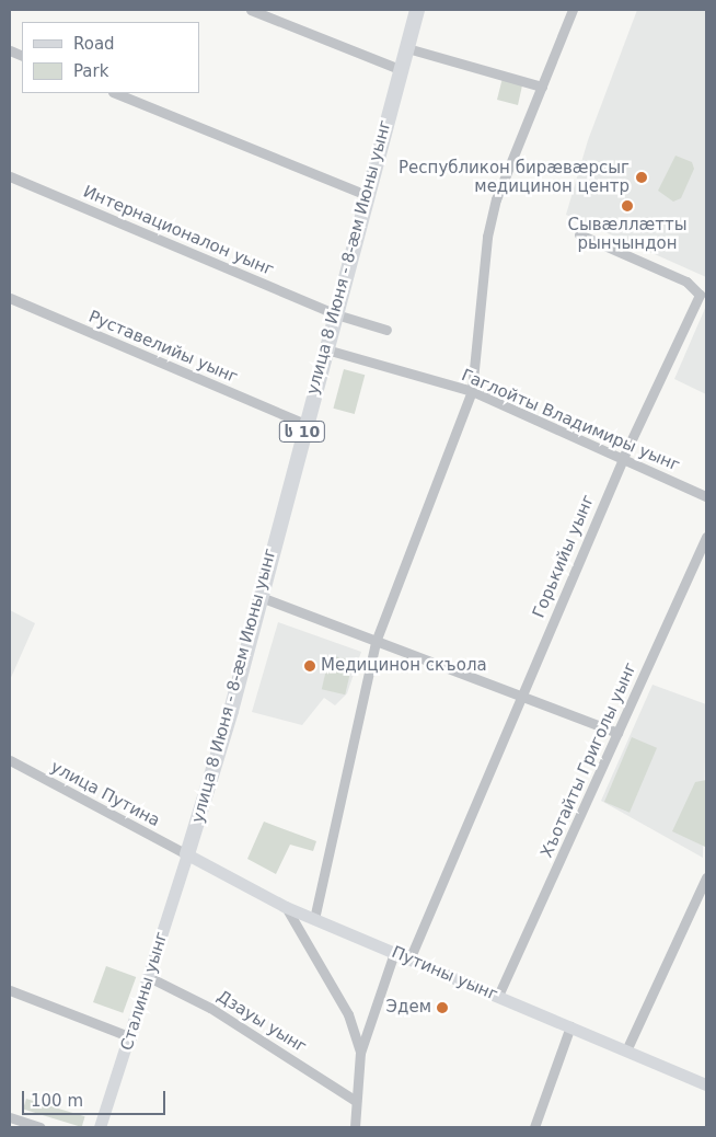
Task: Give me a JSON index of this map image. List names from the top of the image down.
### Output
{
  "streets": {
    "highway": ["улица 8 Июня - 8-ӕм Июны уынг", "ს 10"],
    "main road": ["Путины уынг", "Сталины уынг"],
    "street": [
      "Интернационалон уынг",
      "Руставелийы уынг",
      "Гаглойты Владимиры уынг",
      "Горькийы уынг",
      "Хъотайты Григолы уынг",
      "улица Путина",
      "Дзауы уынг"
    ]
  },
  "crossings": [
    ["Интернационалон уынг", "улица 8 Июня - 8-ӕм Июны уынг"],
    ["улица 8 Июня - 8-ӕм Июны уынг", "Руставелийы уынг"],
    ["улица 8 Июня - 8-ӕм Июны уынг", "Гаглойты Владимиры уынг"],
    ["улица 8 Июня - 8-ӕм Июны уынг", "улица Путина"],
    ["улица 8 Июня - 8-ӕм Июны уынг", "Путины уынг"],
    ["улица 8 Июня - 8-ӕм Июны уынг", "Сталины уынг"],
    ["Гаглойты Владимиры уынг", "Горькийы уынг"],
    ["Горькийы уынг", "Путины уынг"],
    ["Хъотайты Григолы уынг", "Путины уынг"],
    ["улица Путина", "Путины уынг"],
    ["улица Путина", "Сталины уынг"],
    ["Путины уынг", "Сталины уынг"],
    ["Сталины уынг", "Дзауы уынг"]
  ],
  "places": [
    "Республикон бирæвæрсыг медицинон центр",
    "Сывæллæтты рынчындон",
    "Медицинон скъола",
    "Эдем"
  ],
  "legend": ["Road", "Park"],
  "scale_bar": "100 m"
}
